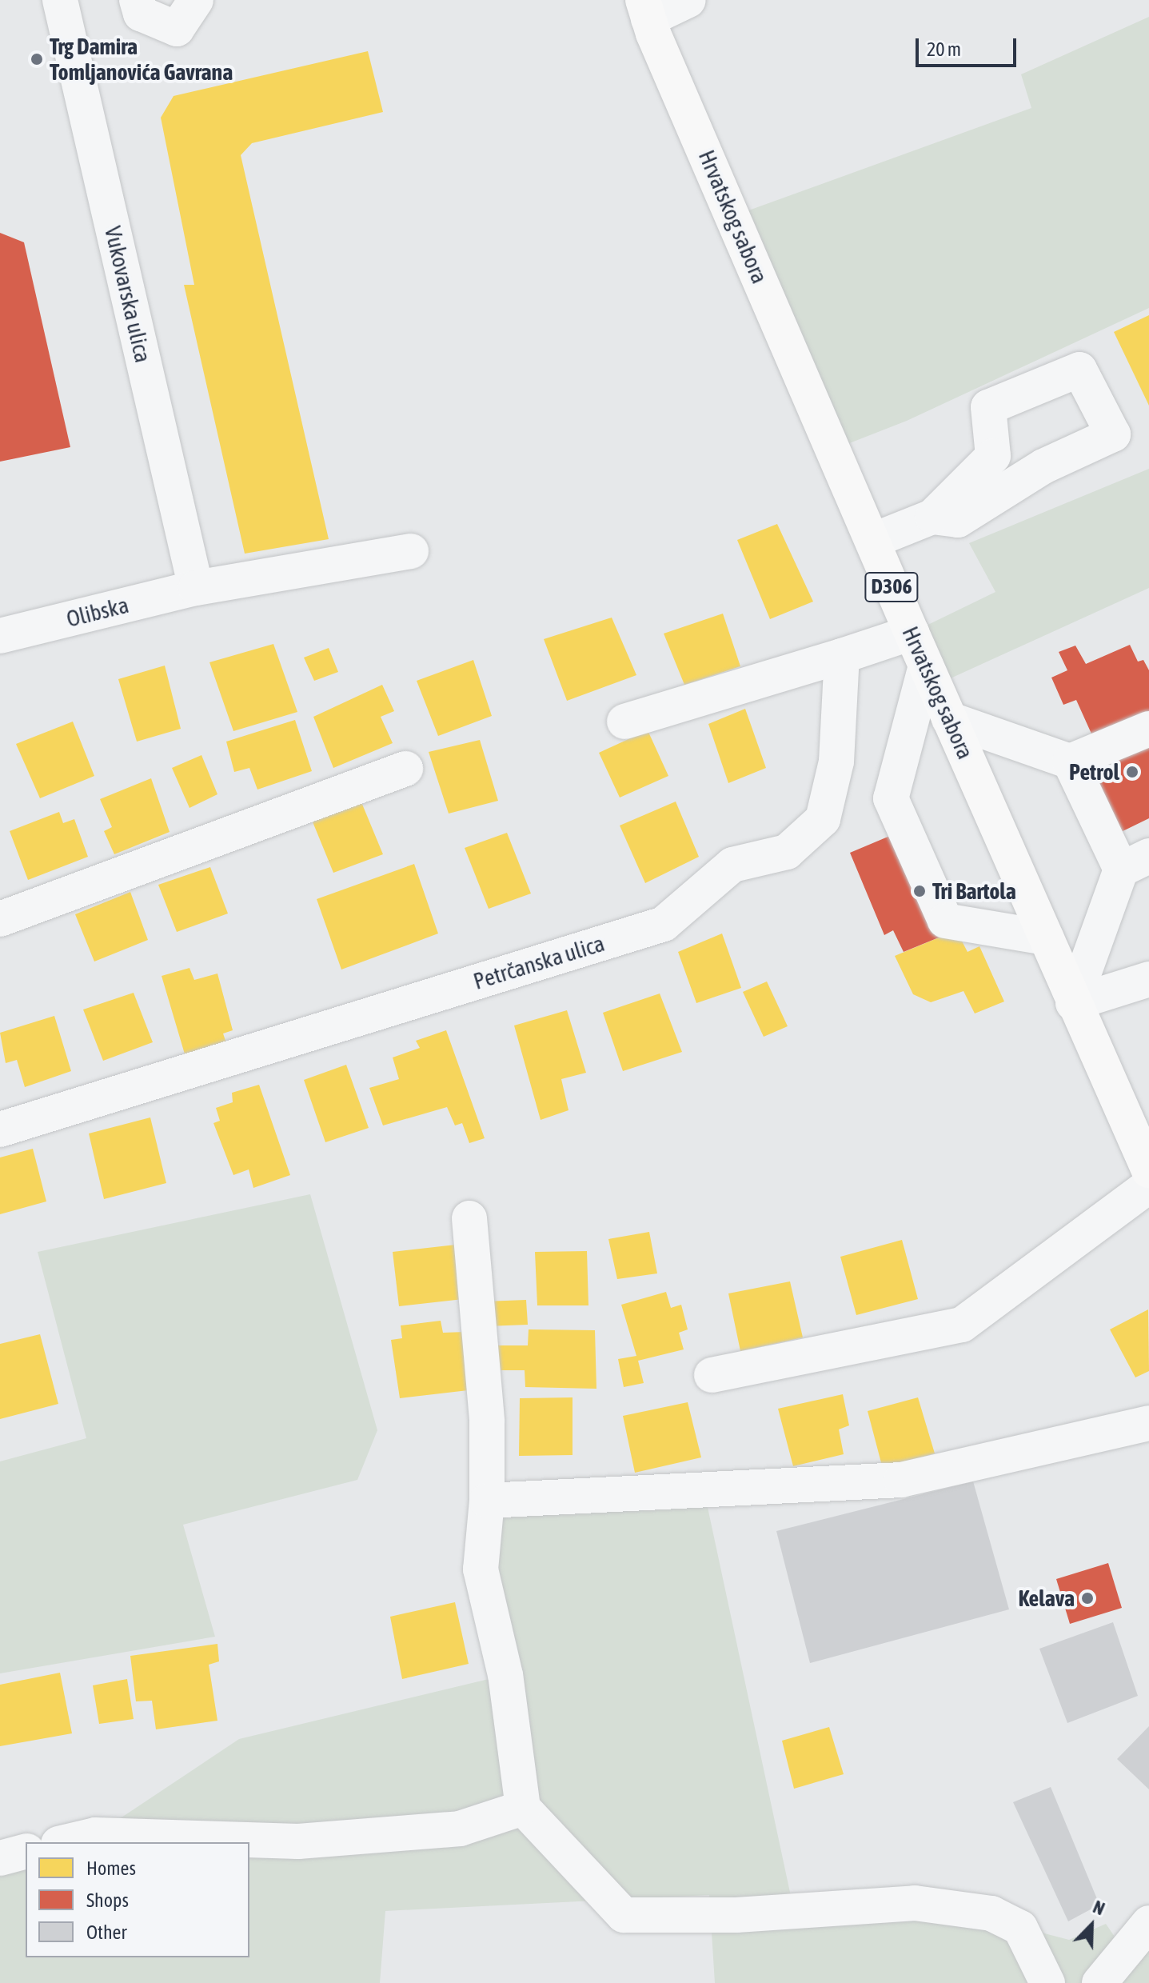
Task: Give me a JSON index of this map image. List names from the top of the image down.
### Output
{
  "streets": {
    "main road": ["Hrvatskog sabora", "D306"],
    "street": ["Vukovarska ulica", "Olibska", "Petrčanska ulica"]
  },
  "crossings": [
    ["Vukovarska ulica", "Olibska"]
  ],
  "places": [
    "Trg Damira Tomljanovića Gavrana",
    "Petrol",
    "Tri Bartola",
    "Kelava"
  ],
  "legend": ["Homes", "Shops", "Other"],
  "scale_bar": "20 m",
  "north": "top right"
}
